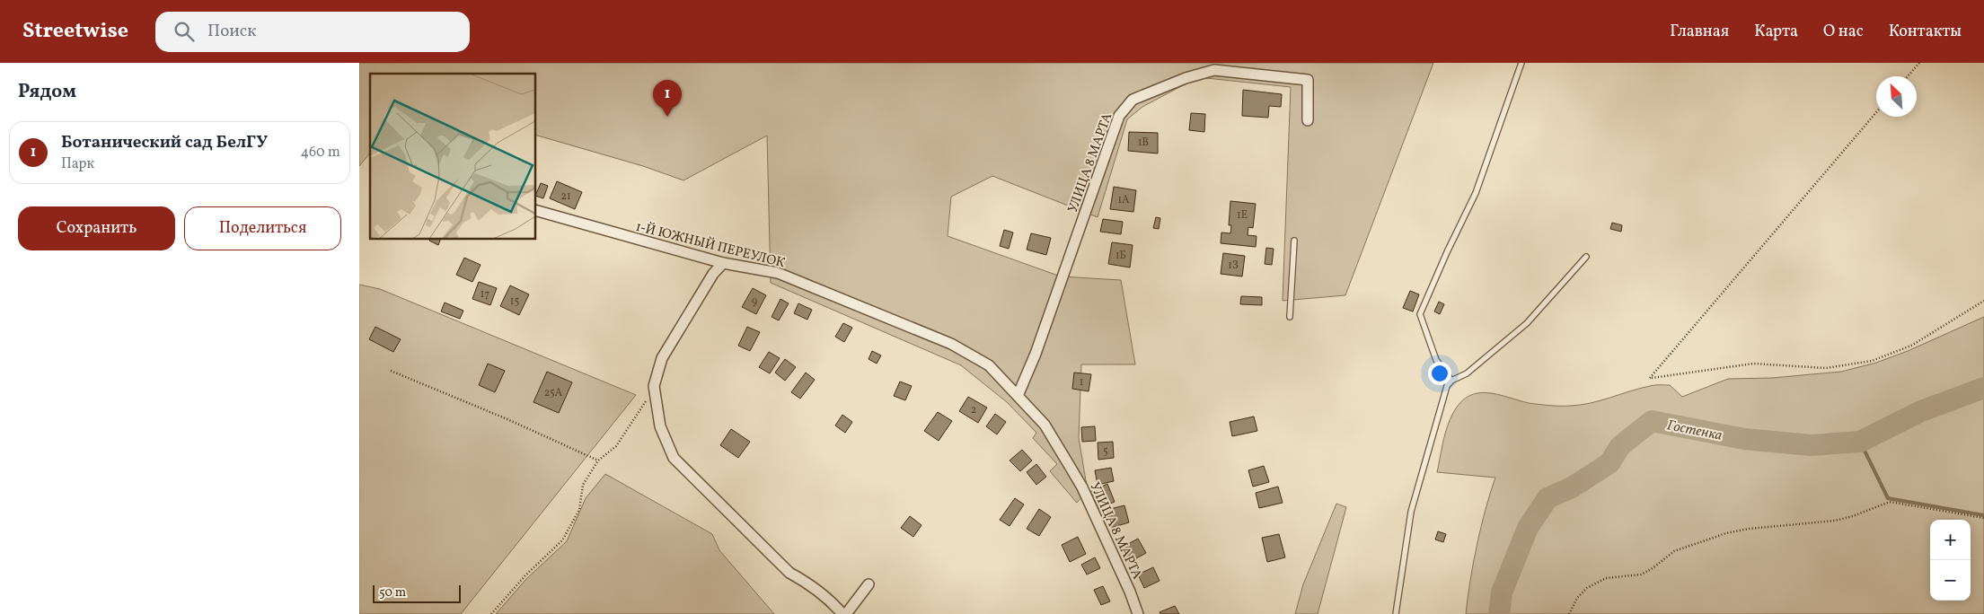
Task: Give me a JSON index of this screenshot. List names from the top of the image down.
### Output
{
  "streets": {
    "street": ["УЛИЦА 8 МАРТА", "1-Й ЮЖНЫЙ ПЕРЕУЛОК"]
  },
  "crossings": [
    ["УЛИЦА 8 МАРТА", "1-Й ЮЖНЫЙ ПЕРЕУЛОК"]
  ],
  "water": ["Гостенка"],
  "house_numbers": [
    "1В",
    "21",
    "1А",
    "1Е",
    "1Б",
    "1З",
    "17",
    "15",
    "9",
    "1",
    "25А",
    "2",
    "5"
  ],
  "scale_bar": "50 m",
  "north": "top left",
  "page": {
    "header": "Streetwise",
    "search": "Поиск",
    "nav": [
      "Главная",
      "Карта",
      "О нас",
      "Контакты"
    ],
    "heading": "Рядом",
    "pins": "1",
    "list": [
      {
        "mark": "1",
        "name": "Ботанический сад БелГУ",
        "note": "Парк",
        "value": "460 m"
      }
    ],
    "buttons": ["Сохранить", "Поделиться"],
    "map_buttons": ["+", "−"],
    "scale": "50 m"
  }
}
